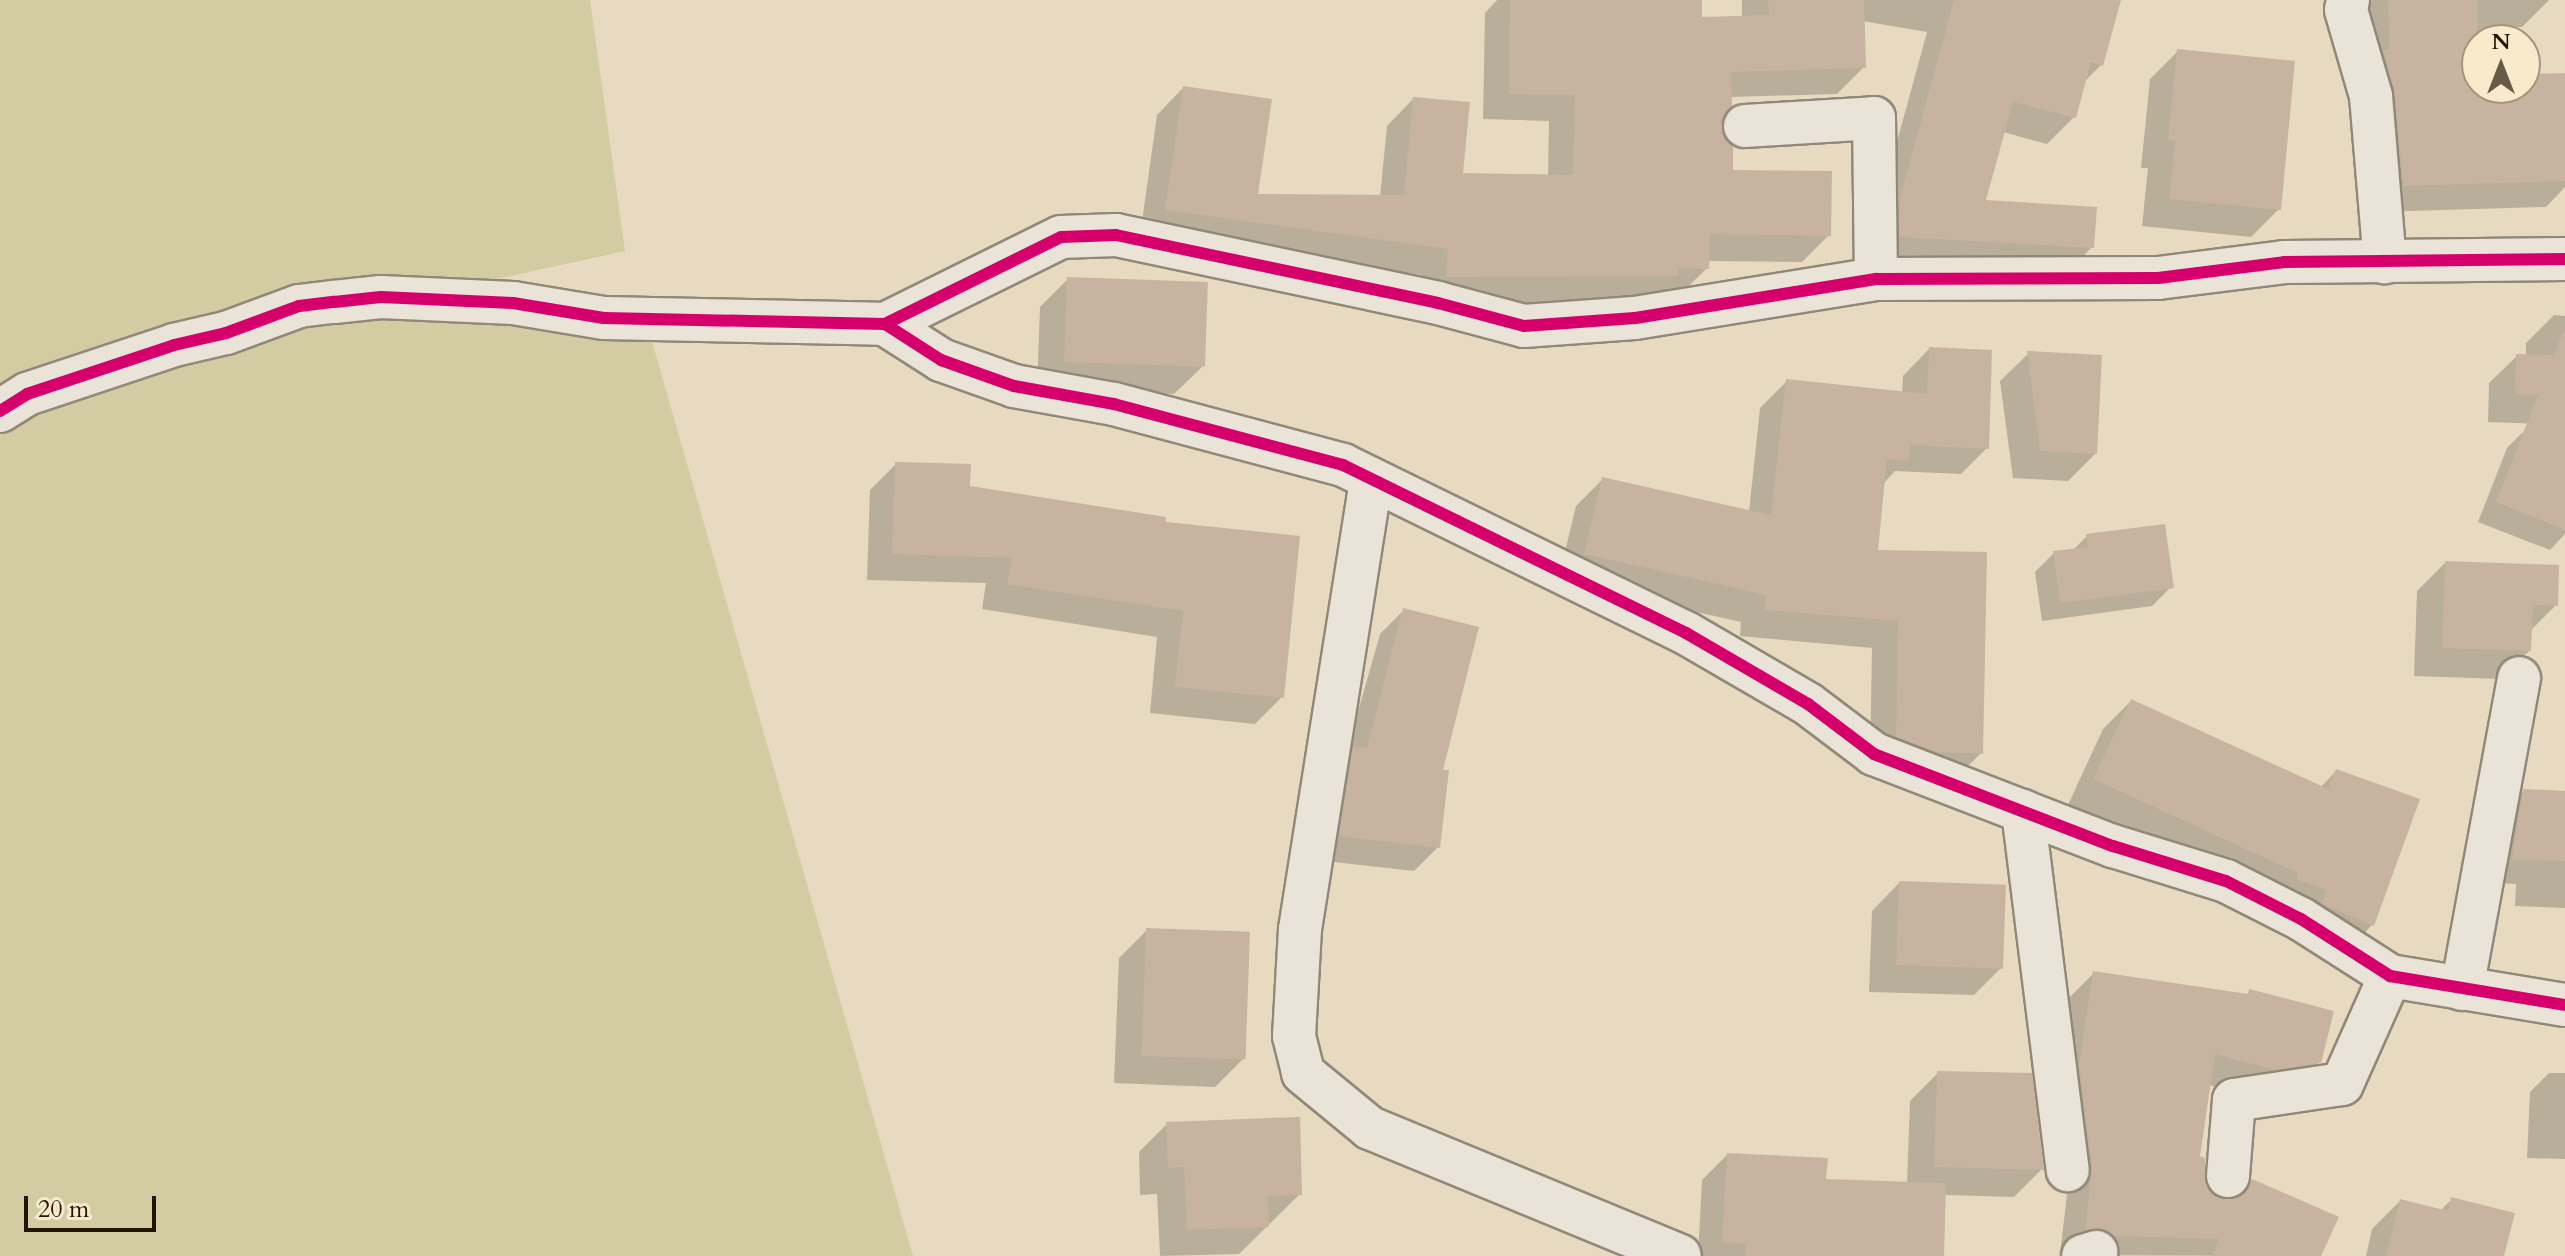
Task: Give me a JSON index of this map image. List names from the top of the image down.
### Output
{
  "scale_bar": "20 m",
  "north": "top"
}
